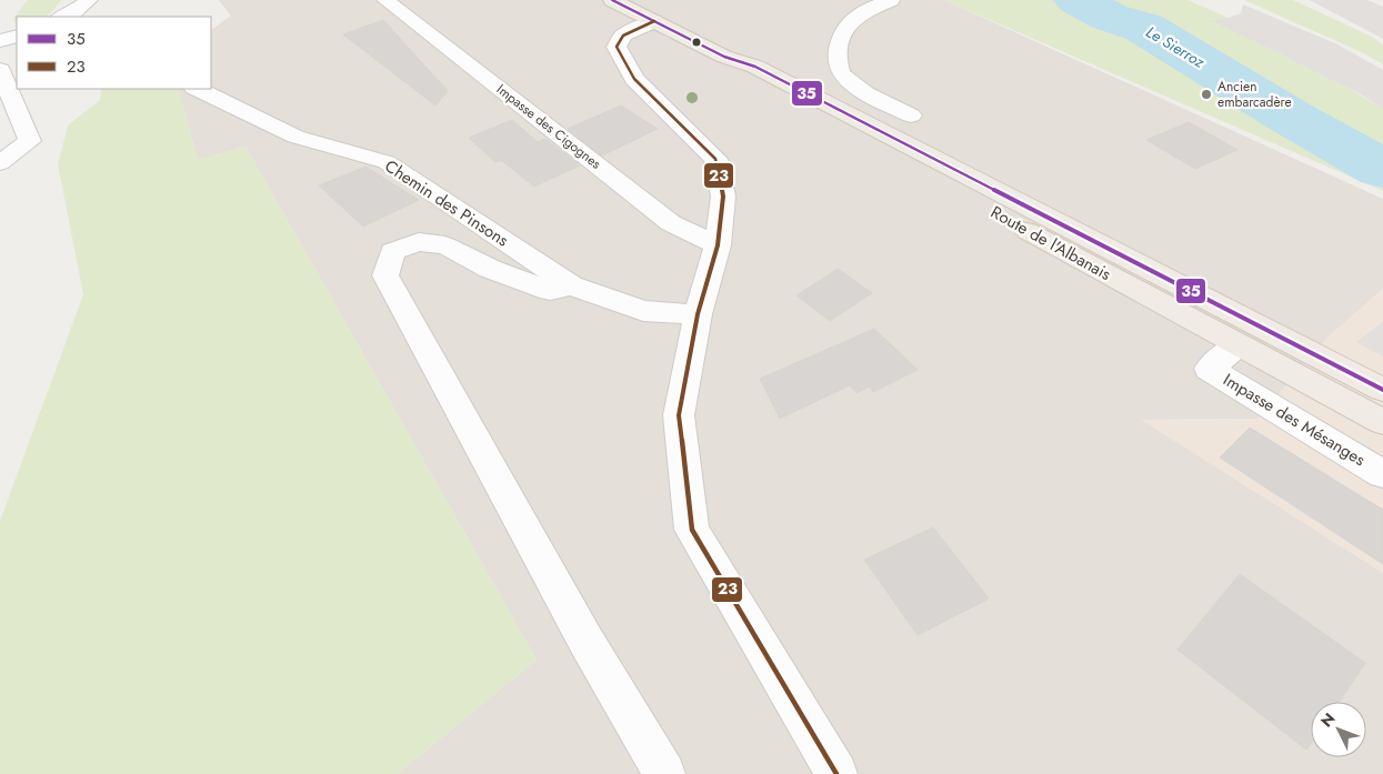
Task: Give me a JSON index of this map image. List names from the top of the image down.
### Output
{
  "streets": {
    "main road": ["Route de l'Albanais"],
    "street": ["Impasse des Cigognes", "Chemin des Pinsons", "Impasse des Mésanges"]
  },
  "crossings": [
    ["Route de l'Albanais", "Impasse des Mésanges"]
  ],
  "water": ["Le Sierroz"],
  "places": ["Ancien embarcadère"],
  "lines": ["transit line 35", "transit line 23"],
  "legend": ["35", "23"],
  "north": "top left"
}
